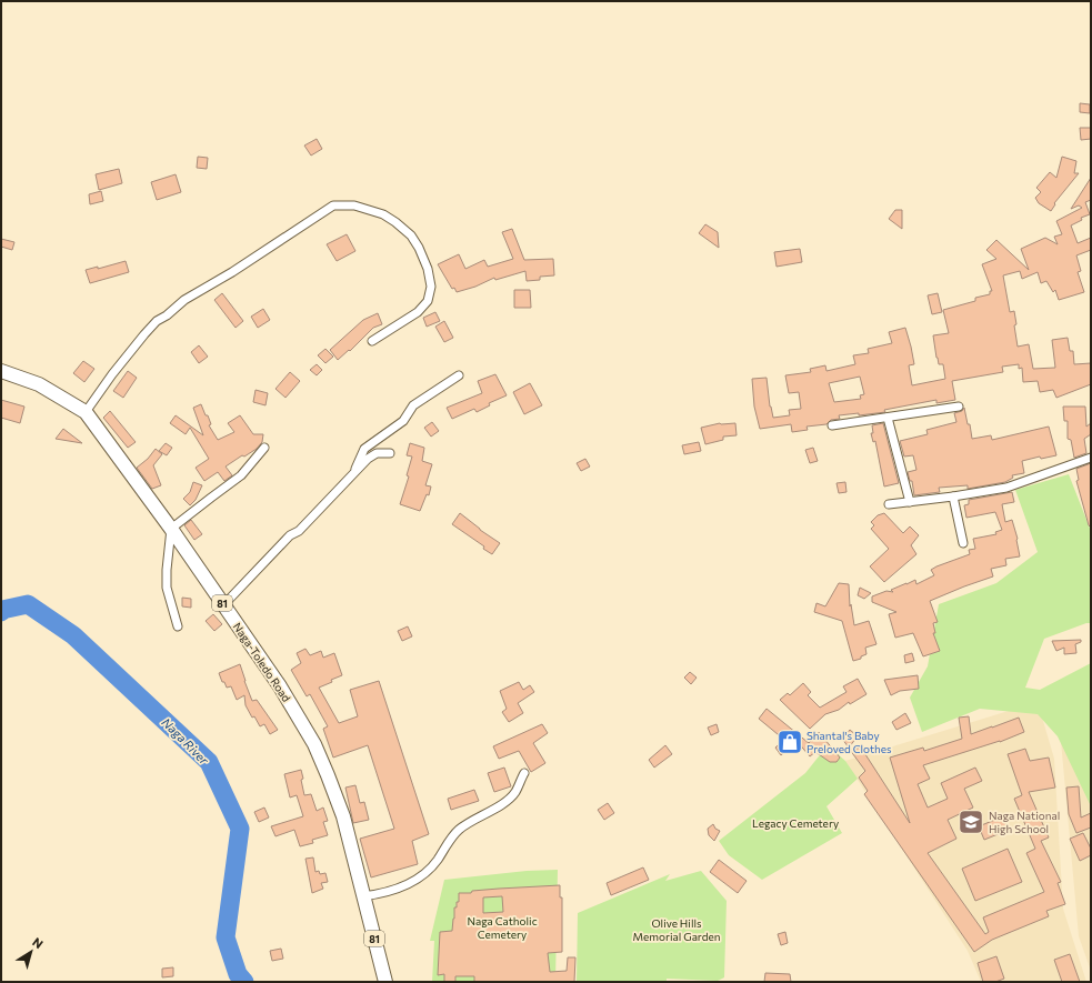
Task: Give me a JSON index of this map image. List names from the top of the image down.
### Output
{
  "streets": {
    "highway": ["81", "Naga-Toledo Road"]
  },
  "water": ["Naga River"],
  "parks": ["Legacy Cemetery", "Naga Catholic Cemetery", "Olive Hills Memorial Garden"],
  "places": {
    "shop": ["Shantal's Baby Preloved Clothes"],
    "school or university": ["Naga National High School"]
  },
  "north": "top right"
}
